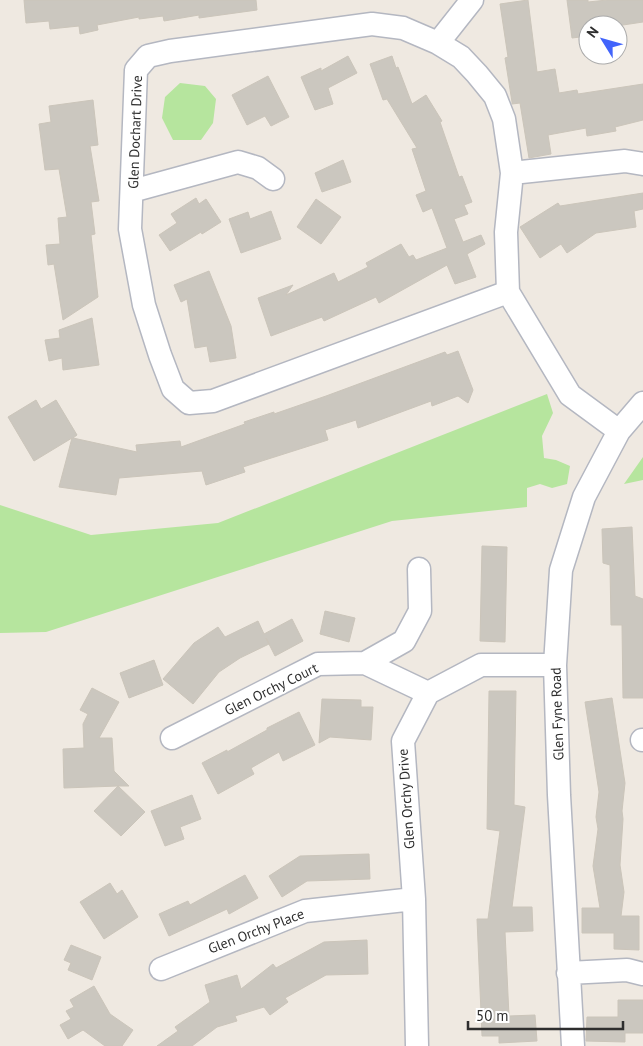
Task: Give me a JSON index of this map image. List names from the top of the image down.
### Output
{
  "streets": {
    "street": [
      "Glen Dochart Drive",
      "Glen Orchy Court",
      "Glen Fyne Road",
      "Glen Orchy Drive",
      "Glen Orchy Place"
    ]
  },
  "crossings": [
    ["Glen Dochart Drive", "Glen Fyne Road"],
    ["Glen Orchy Court", "Glen Orchy Drive"],
    ["Glen Orchy Drive", "Glen Orchy Place"]
  ],
  "scale_bar": "50 m",
  "north": "top left"
}
